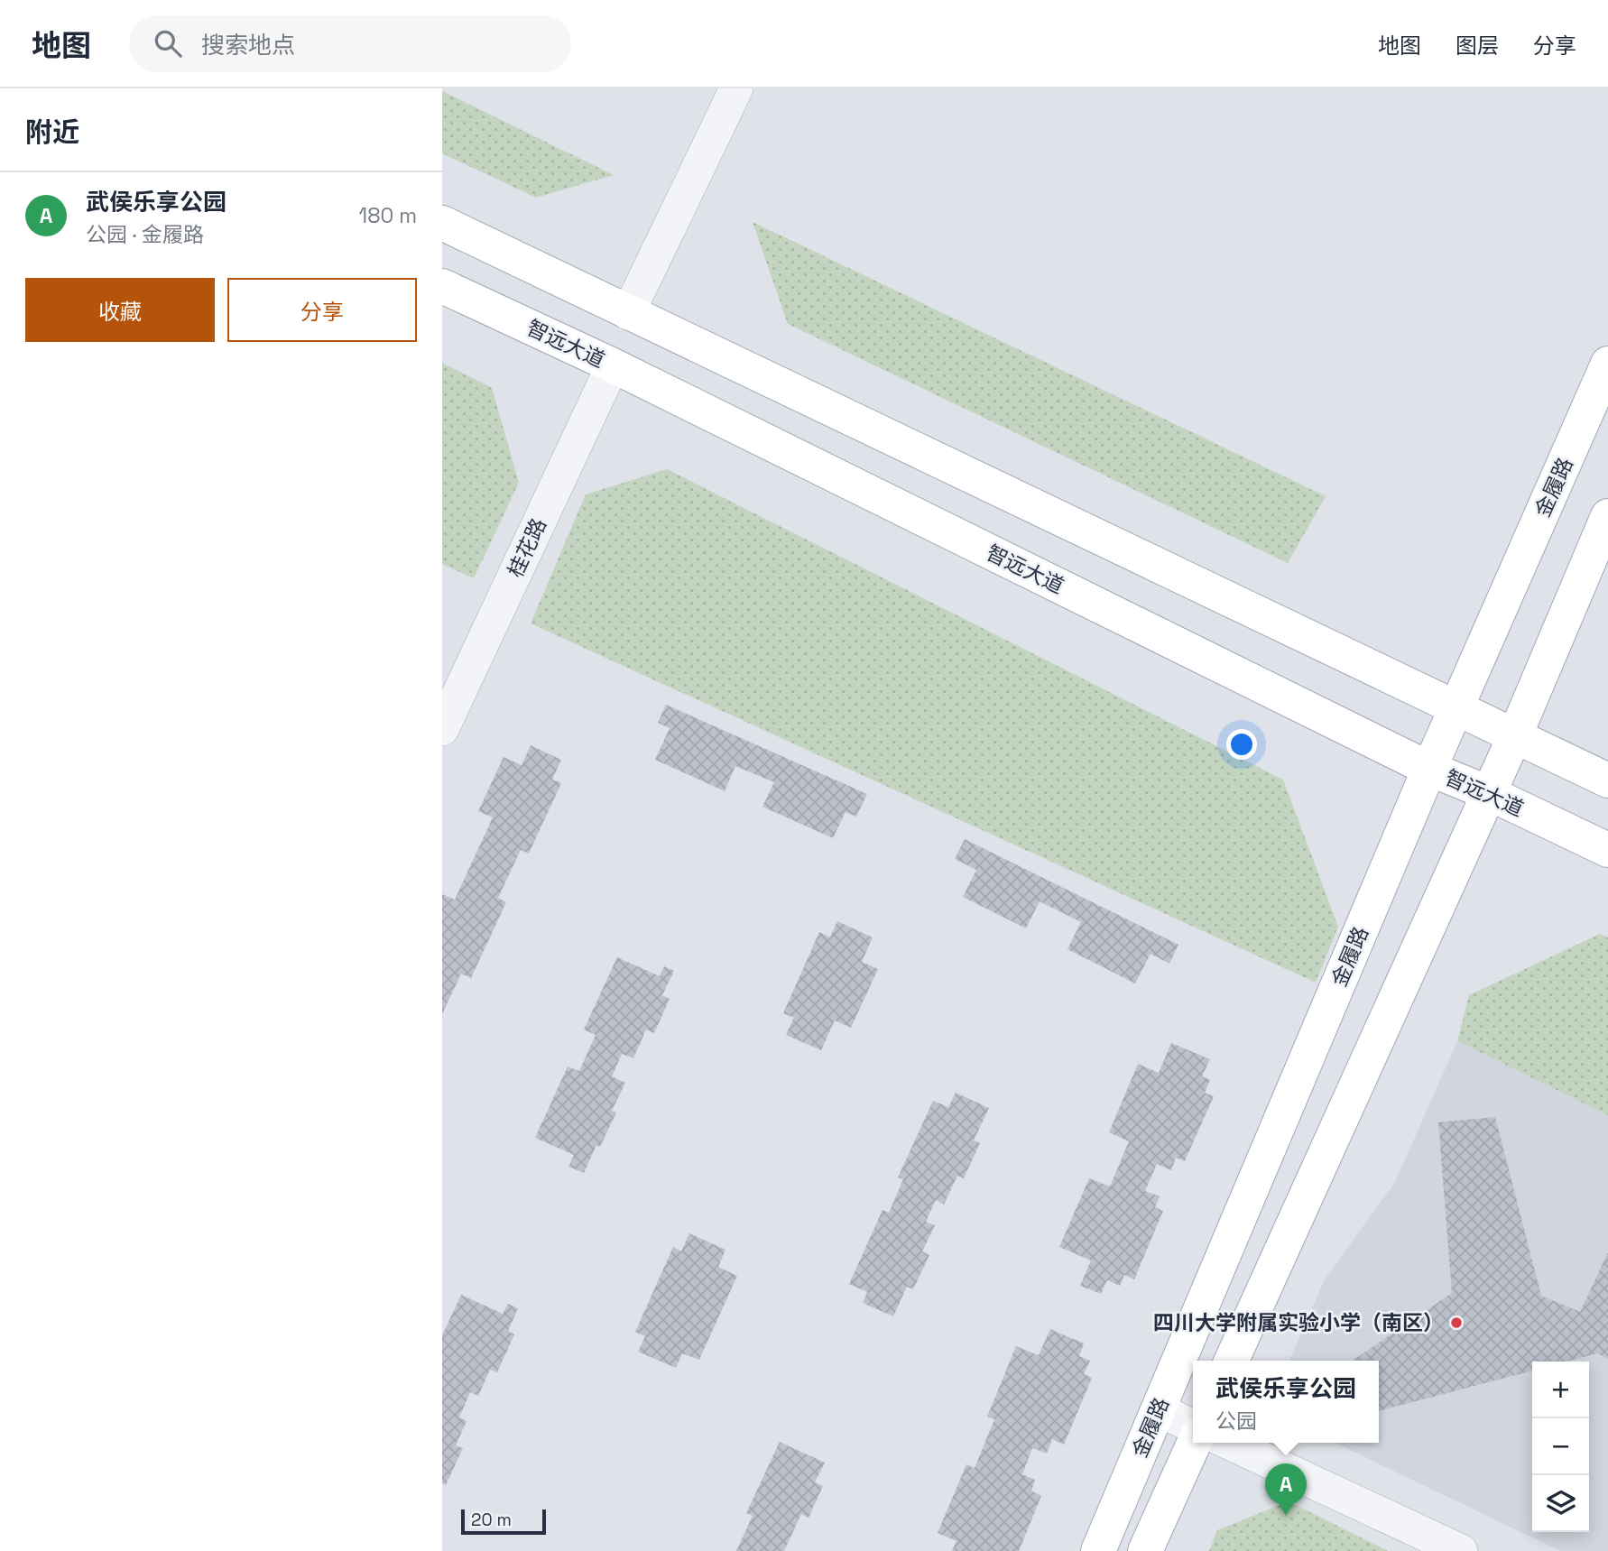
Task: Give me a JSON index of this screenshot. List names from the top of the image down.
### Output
{
  "streets": {
    "main road": ["智远大道", "金履路"],
    "street": ["桂花路"]
  },
  "crossings": [
    ["智远大道", "金履路"],
    ["智远大道", "桂花路"]
  ],
  "places": ["四川大学附属实验小学（南区）"],
  "scale_bar": "20 m",
  "page": {
    "header": "地图",
    "search": "搜索地点",
    "nav": ["地图", "图层", "分享"],
    "heading": "附近",
    "list": [
      {
        "mark": "A",
        "name": "武侯乐享公园",
        "note": "公园 · 金履路",
        "value": "180 m"
      }
    ],
    "buttons": ["收藏", "分享"],
    "popup": ["武侯乐享公园", "公园"],
    "map_buttons": ["+", "−"],
    "pins": "A",
    "scale": "20 m"
  }
}
